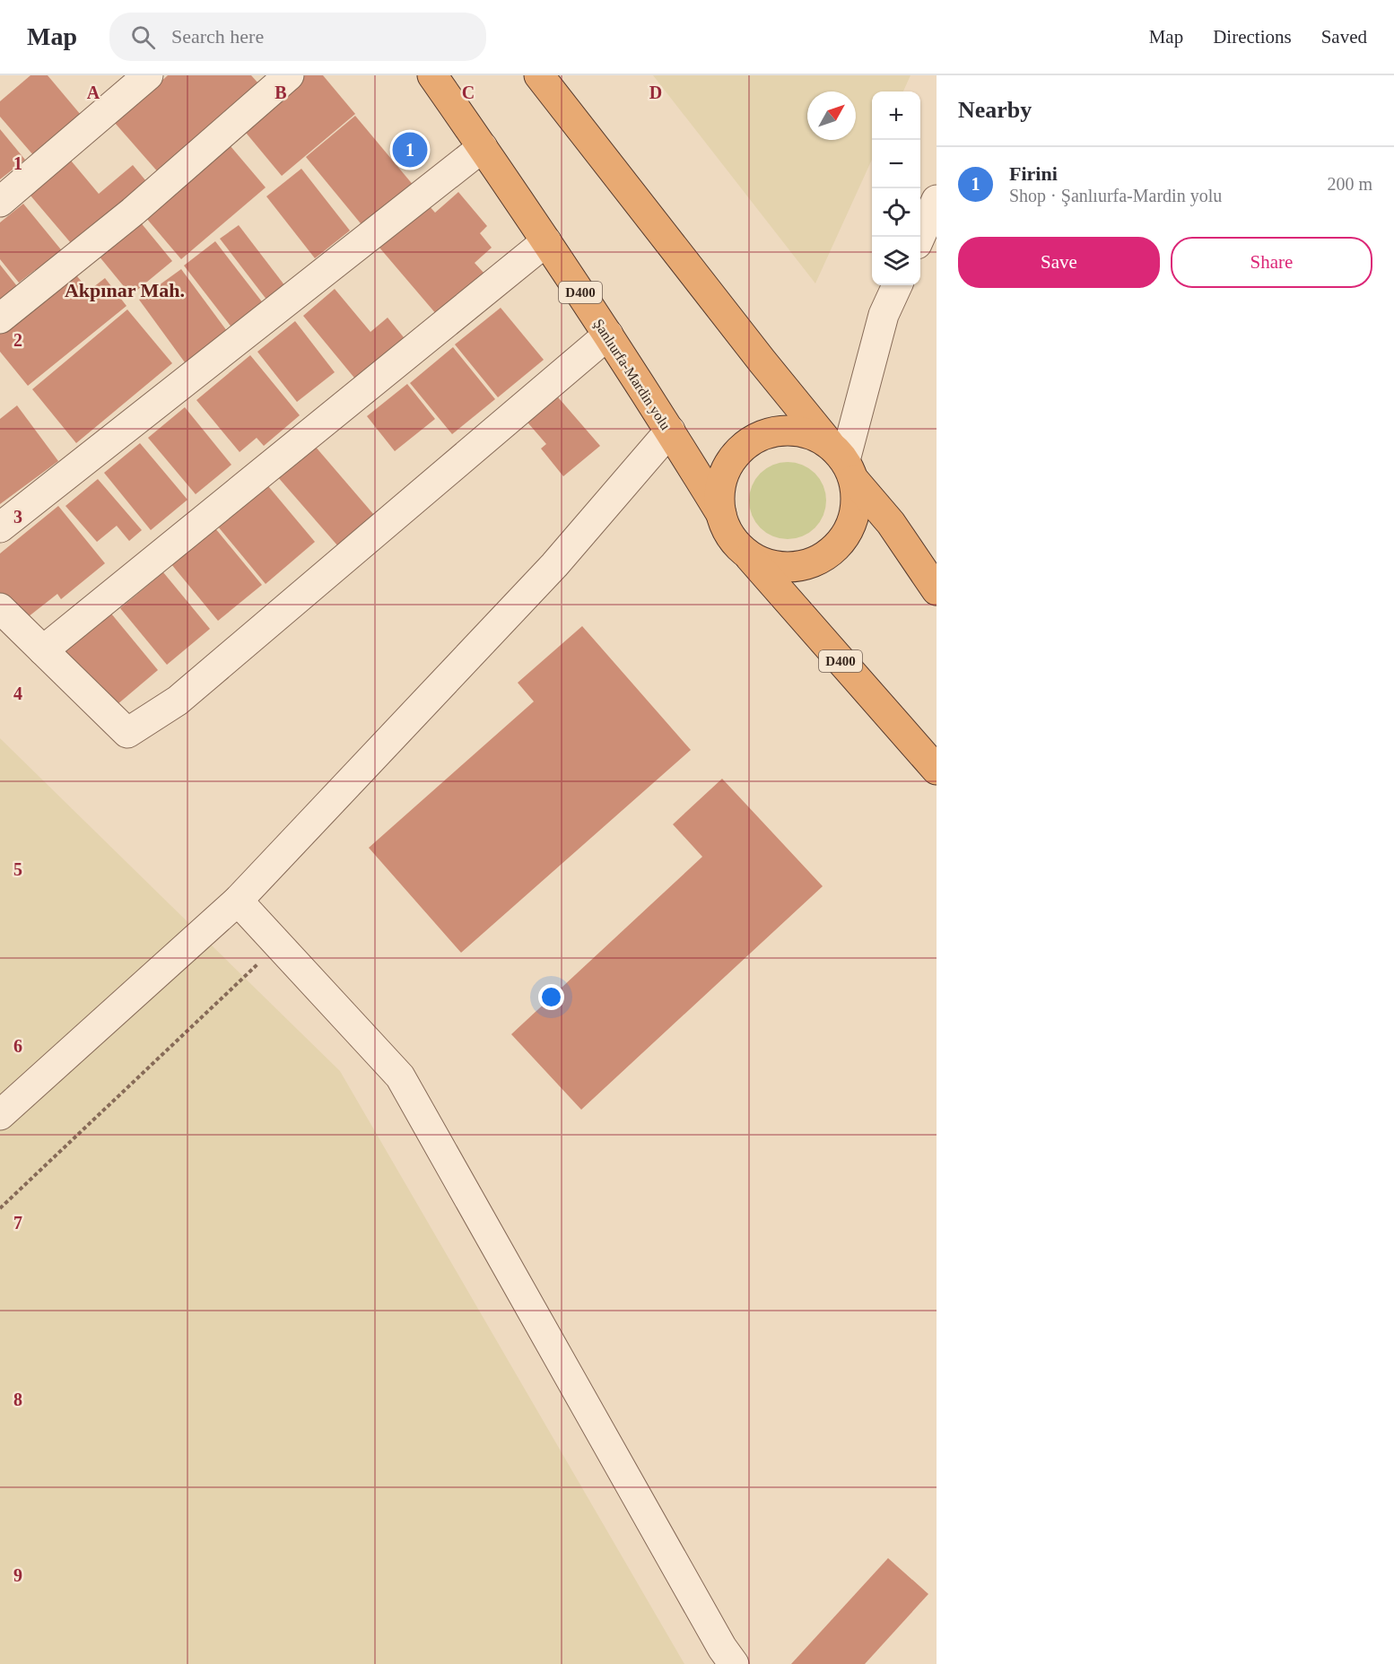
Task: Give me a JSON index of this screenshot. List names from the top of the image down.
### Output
{
  "streets": {
    "highway": ["D400", "Şanlıurfa-Mardin yolu"]
  },
  "crossings": [
    ["D400", "Şanlıurfa-Mardin yolu"]
  ],
  "districts": ["Akpınar Mah."],
  "north": "top right",
  "page": {
    "header": "Map",
    "search": "Search here",
    "nav": ["Map", "Directions", "Saved"],
    "heading": "Nearby",
    "map_buttons": ["+", "−"],
    "pins": "1",
    "list": [
      {
        "mark": "1",
        "name": "Firini",
        "note": "Shop · Şanlıurfa-Mardin yolu",
        "value": "200 m"
      }
    ],
    "buttons": ["Save", "Share"]
  },
  "grid": {
    "columns": [
      "A",
      "B",
      "C",
      "D"
    ],
    "rows": [
      "1",
      "2",
      "3",
      "4",
      "5",
      "6",
      "7",
      "8",
      "9"
    ]
  }
}
